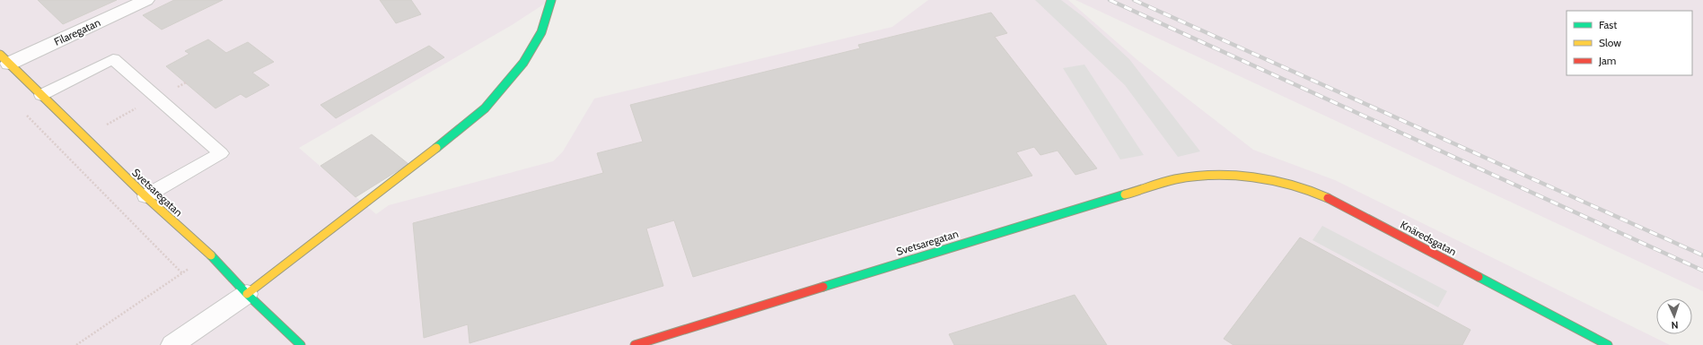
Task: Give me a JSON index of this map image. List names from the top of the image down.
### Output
{
  "streets": {
    "street": ["Filaregatan", "Svetsaregatan", "Knäredsgatan"]
  },
  "crossings": [
    ["Filaregatan", "Svetsaregatan"],
    ["Svetsaregatan", "Knäredsgatan"]
  ],
  "legend": ["Fast", "Slow", "Jam"],
  "north": "bottom"
}
